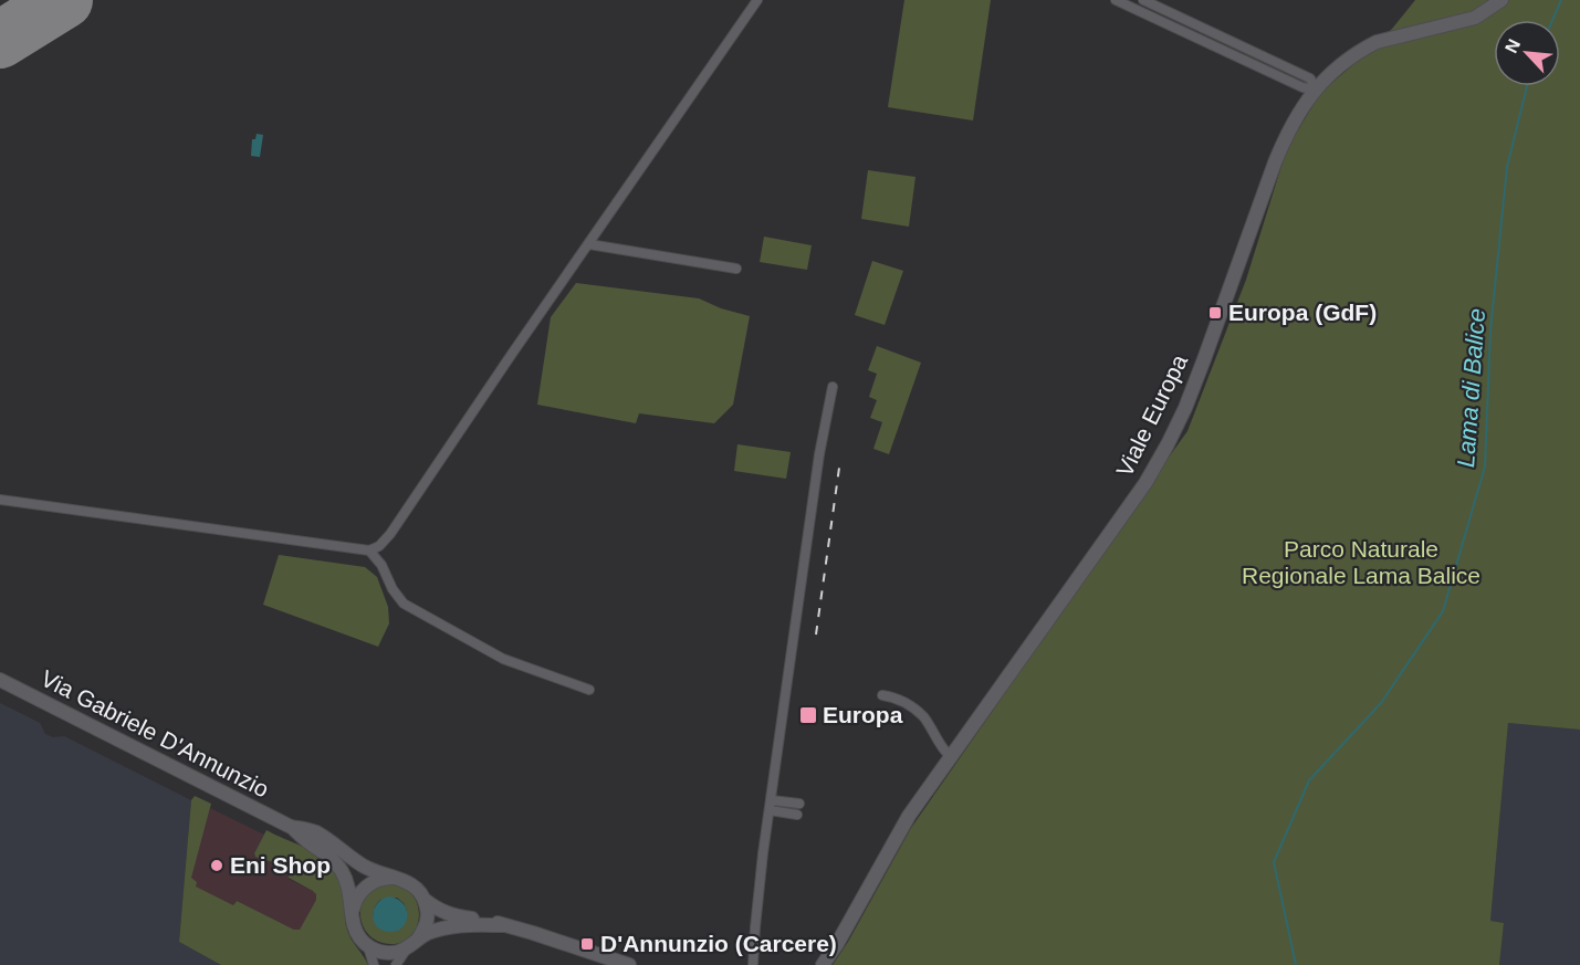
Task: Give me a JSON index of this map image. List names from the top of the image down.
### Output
{
  "streets": {
    "main road": ["Viale Europa", "Via Gabriele D'Annunzio"]
  },
  "water": ["Lama di Balice"],
  "parks": ["Parco Naturale Regionale Lama Balice"],
  "places": {
    "transit": ["Europa (GdF)", "Europa", "D'Annunzio (Carcere)"],
    "other": ["Eni Shop"]
  },
  "north": "top left"
}
